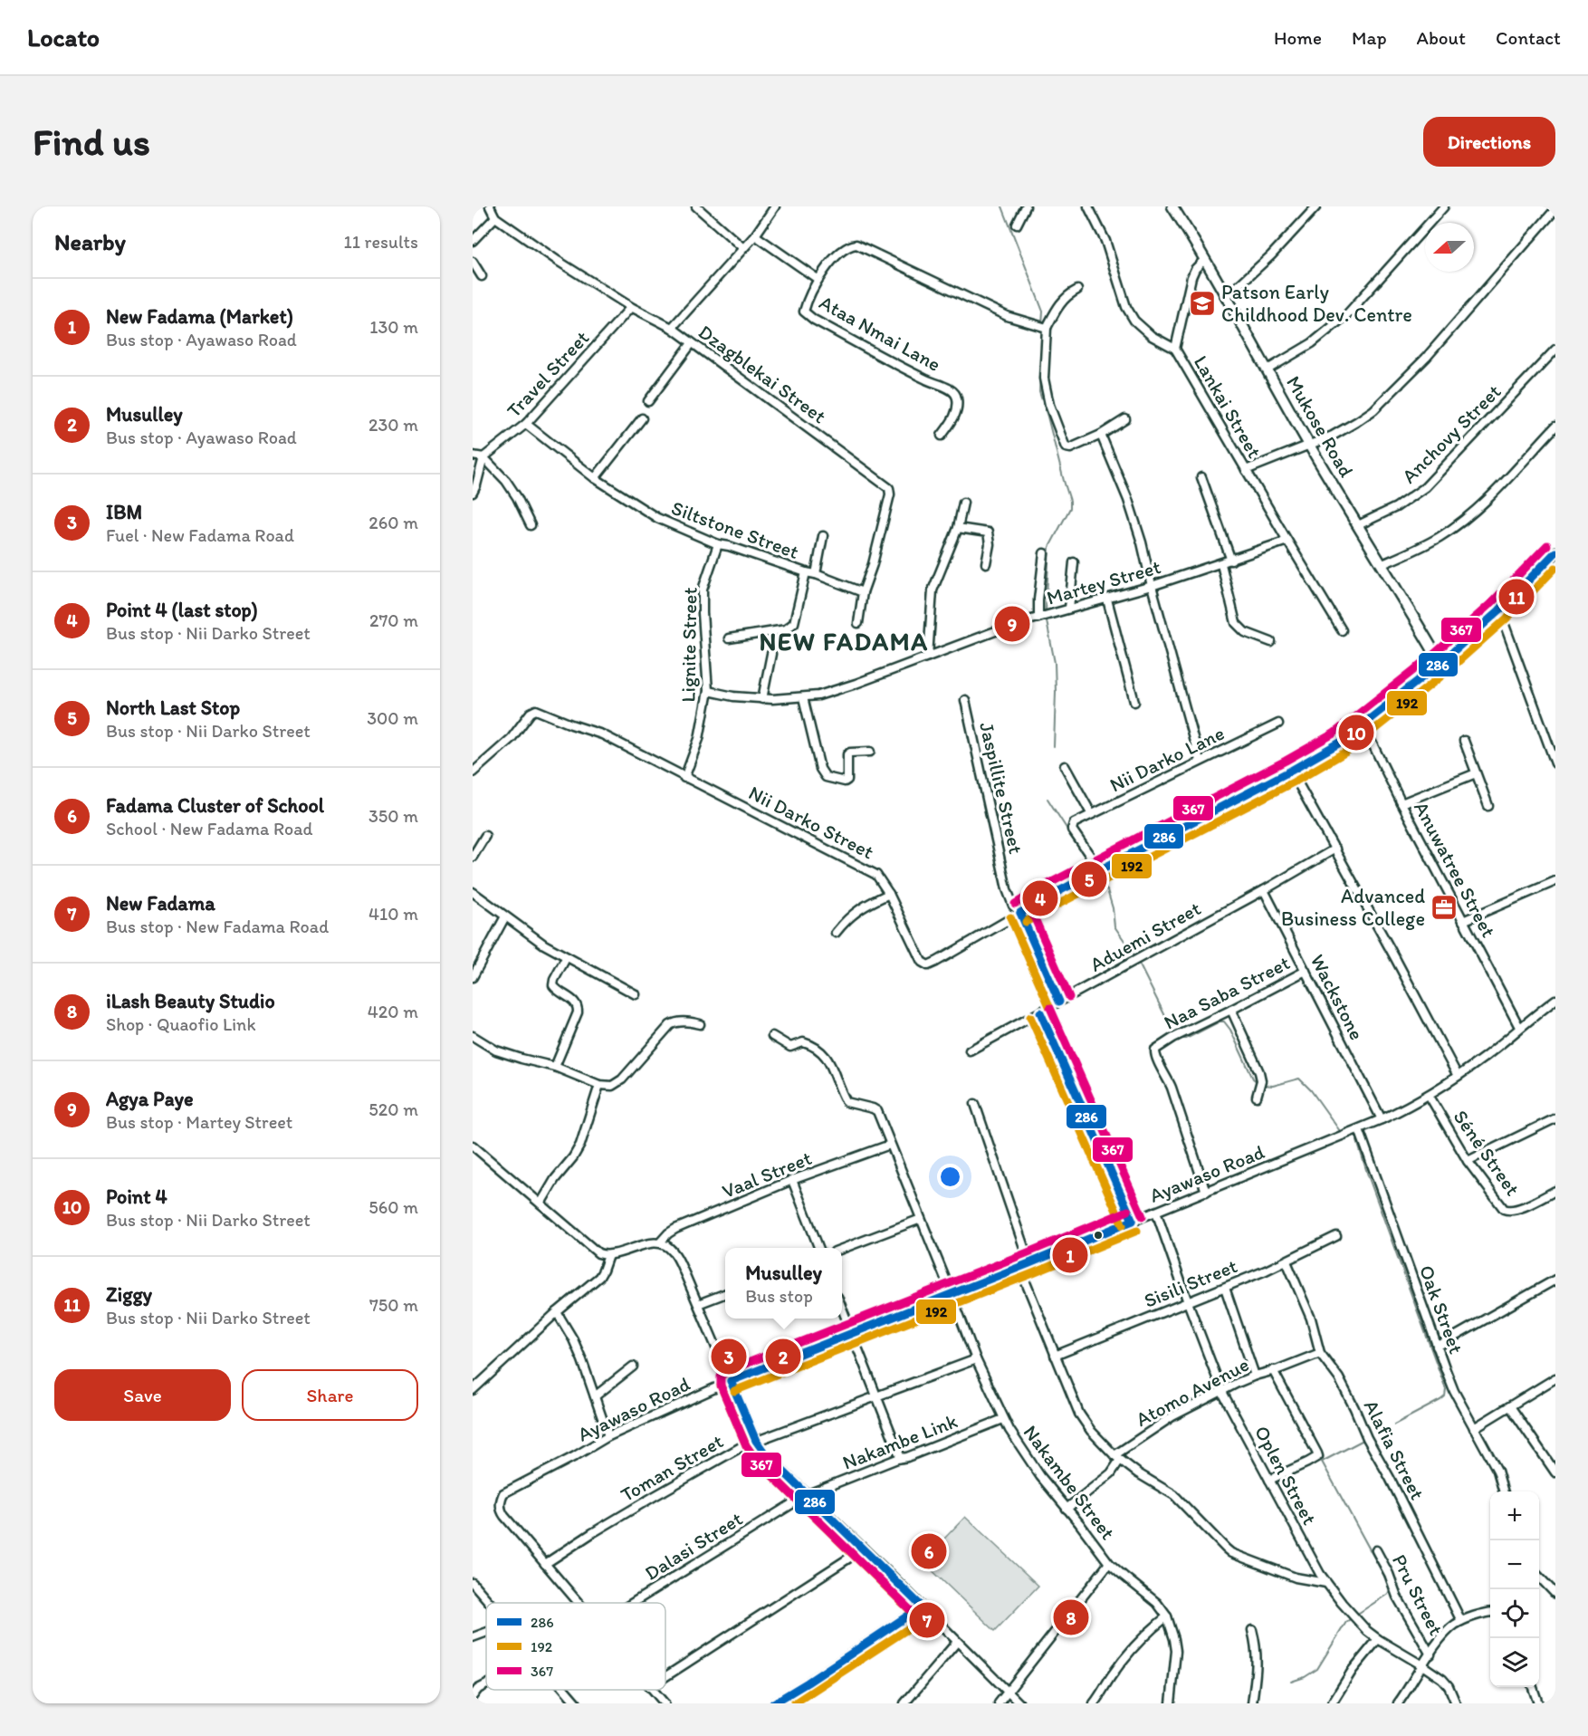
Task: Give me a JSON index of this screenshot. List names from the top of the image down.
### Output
{
  "streets": {
    "street": [
      "Ataa Nmai Lane",
      "Travel Street",
      "Dzagblekai Street",
      "Lankai Street",
      "Mukose Road",
      "Anchovy Street",
      "Siltstone Street",
      "Martey Street",
      "Lignite Street",
      "Nii Darko Lane",
      "Jaspillite Street",
      "Nii Darko Street",
      "Anuwatree Street",
      "Aduemi Street",
      "Naa Saba Street",
      "Wackstone",
      "Séné Street",
      "Ayawaso Road",
      "Vaal Street",
      "Sisili Street",
      "Oak Street",
      "Atomo Avenue",
      "Nakambe Link",
      "Alafia Street",
      "Toman Street",
      "Oplen Street",
      "Nakambe Street",
      "Dalasi Street",
      "Pru Street"
    ]
  },
  "crossings": [
    ["Travel Street", "Dzagblekai Street"],
    ["Travel Street", "Siltstone Street"],
    ["Dzagblekai Street", "Siltstone Street"],
    ["Lankai Street", "Martey Street"],
    ["Mukose Road", "Anchovy Street"],
    ["Mukose Road", "Nii Darko Street"],
    ["Siltstone Street", "Lignite Street"],
    ["Martey Street", "Lignite Street"],
    ["Lignite Street", "Nii Darko Street"],
    ["Nii Darko Lane", "Nii Darko Street"],
    ["Jaspillite Street", "Nii Darko Street"],
    ["Jaspillite Street", "Aduemi Street"],
    ["Nii Darko Street", "Anuwatree Street"],
    ["Anuwatree Street", "Ayawaso Road"],
    ["Aduemi Street", "Wackstone"],
    ["Naa Saba Street", "Wackstone"],
    ["Naa Saba Street", "Ayawaso Road"],
    ["Wackstone", "Ayawaso Road"],
    ["Séné Street", "Ayawaso Road"],
    ["Ayawaso Road", "Oak Street"],
    ["Ayawaso Road", "Toman Street"],
    ["Ayawaso Road", "Oplen Street"],
    ["Ayawaso Road", "Nakambe Street"],
    ["Vaal Street", "Nakambe Street"],
    ["Sisili Street", "Alafia Street"],
    ["Sisili Street", "Oplen Street"],
    ["Atomo Avenue", "Alafia Street"],
    ["Atomo Avenue", "Oplen Street"],
    ["Atomo Avenue", "Nakambe Street"],
    ["Nakambe Link", "Nakambe Street"],
    ["Nakambe Link", "Dalasi Street"],
    ["Toman Street", "Nakambe Street"]
  ],
  "districts": ["NEW FADAMA"],
  "places": {
    "school or university": ["Patson Early Childhood Dev. Centre"],
    "office": ["Advanced Business College"]
  },
  "lines": ["transit line 367", "transit line 286", "transit line 192"],
  "legend": ["286", "192", "367"],
  "north": "left",
  "page": {
    "header": "Locato",
    "nav": [
      "Home",
      "Map",
      "About",
      "Contact"
    ],
    "buttons": [
      "Directions",
      ["Save", "Share"]
    ],
    "title": "Find us",
    "heading": ["Nearby", "11 results"],
    "list": [
      {
        "mark": "1",
        "name": "New Fadama (Market)",
        "note": "Bus stop · Ayawaso Road",
        "value": "130 m"
      },
      {
        "mark": "2",
        "name": "Musulley",
        "note": "Bus stop · Ayawaso Road",
        "value": "230 m"
      },
      {
        "mark": "3",
        "name": "IBM",
        "note": "Fuel · New Fadama Road",
        "value": "260 m"
      },
      {
        "mark": "4",
        "name": "Point 4 (last stop)",
        "note": "Bus stop · Nii Darko Street",
        "value": "270 m"
      },
      {
        "mark": "5",
        "name": "North Last Stop",
        "note": "Bus stop · Nii Darko Street",
        "value": "300 m"
      },
      {
        "mark": "6",
        "name": "Fadama Cluster of School",
        "note": "School · New Fadama Road",
        "value": "350 m"
      },
      {
        "mark": "7",
        "name": "New Fadama",
        "note": "Bus stop · New Fadama Road",
        "value": "410 m"
      },
      {
        "mark": "8",
        "name": "iLash Beauty Studio",
        "note": "Shop · Quaofio Link",
        "value": "420 m"
      },
      {
        "mark": "9",
        "name": "Agya Paye",
        "note": "Bus stop · Martey Street",
        "value": "520 m"
      },
      {
        "mark": "10",
        "name": "Point 4",
        "note": "Bus stop · Nii Darko Street",
        "value": "560 m"
      },
      {
        "mark": "11",
        "name": "Ziggy",
        "note": "Bus stop · Nii Darko Street",
        "value": "750 m"
      }
    ],
    "pins": [
      "11",
      "9",
      "10",
      "5",
      "4",
      "1",
      "2",
      "3",
      "6",
      "8",
      "7"
    ],
    "popup": ["Musulley", "Bus stop"],
    "map_buttons": ["+", "−"]
  }
}
